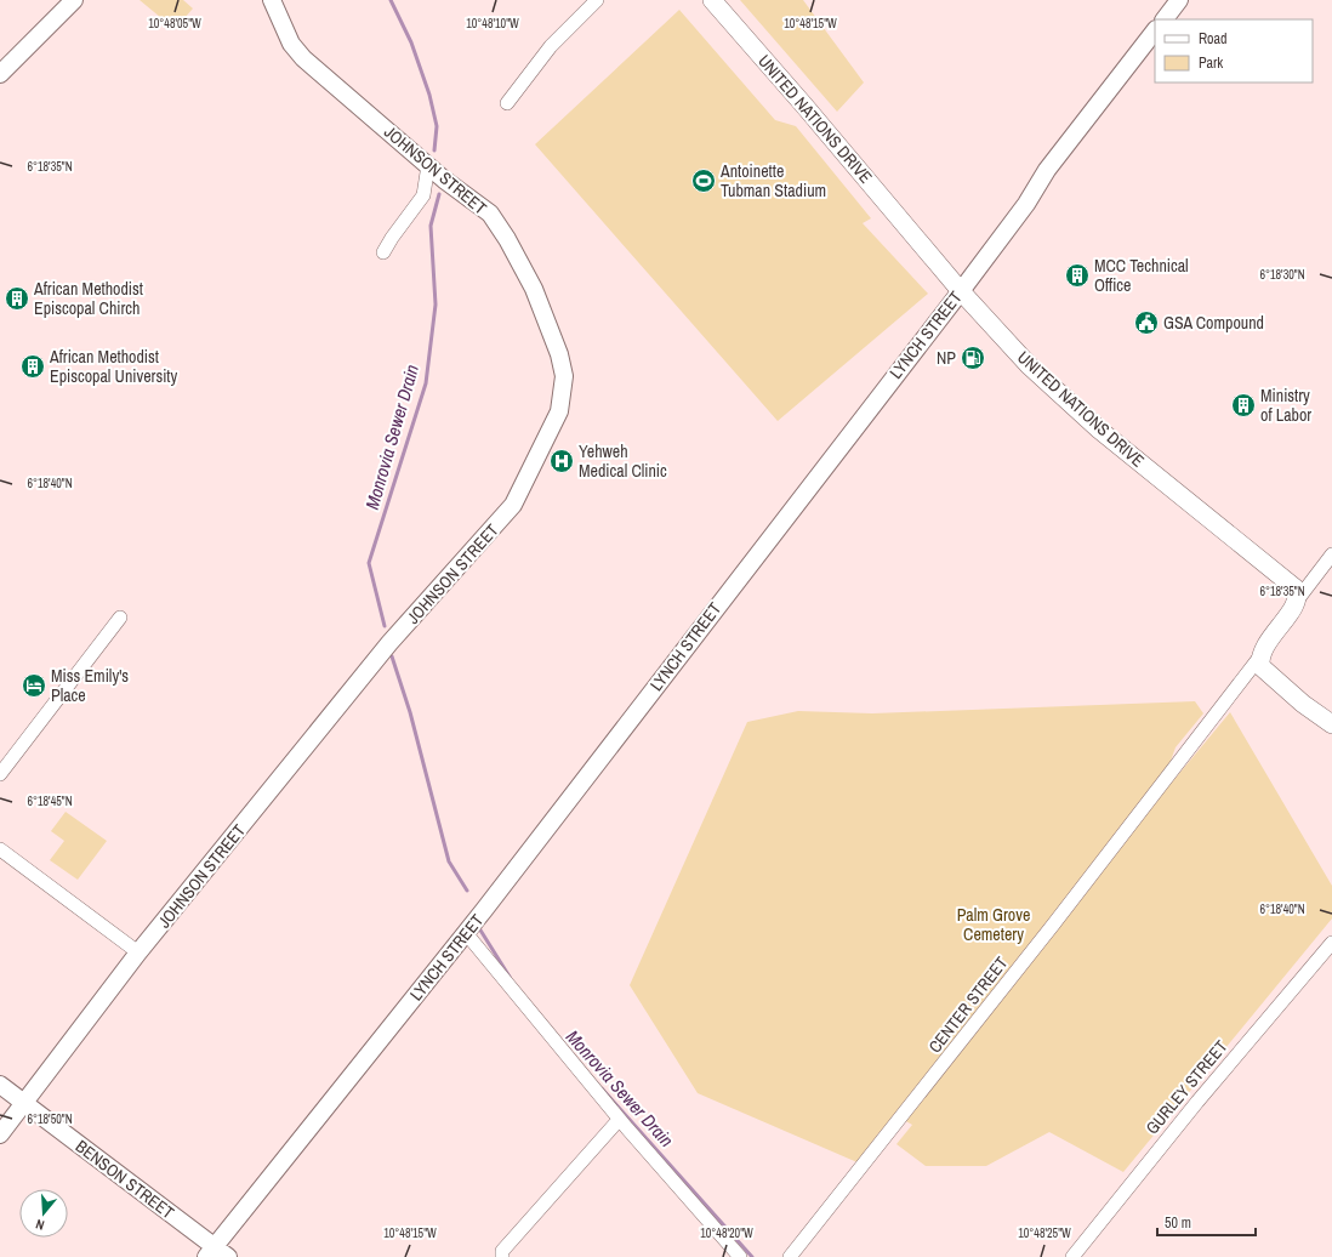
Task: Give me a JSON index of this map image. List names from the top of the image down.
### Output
{
  "streets": {
    "main road": ["UNITED NATIONS DRIVE"],
    "street": [
      "JOHNSON STREET",
      "LYNCH STREET",
      "CENTER STREET",
      "GURLEY STREET",
      "BENSON STREET"
    ]
  },
  "crossings": [
    ["UNITED NATIONS DRIVE", "LYNCH STREET"],
    ["JOHNSON STREET", "BENSON STREET"],
    ["LYNCH STREET", "BENSON STREET"]
  ],
  "water": ["Monrovia Sewer Drain"],
  "parks": ["Palm Grove Cemetery"],
  "places": {
    "sports": ["Antoinette Tubman Stadium"],
    "building": [
      "MCC Technical Office",
      "African Methodist Episcopal Chirch",
      "African Methodist Episcopal University",
      "Ministry of Labor"
    ],
    "public building": ["GSA Compound"],
    "fuel station": ["NP"],
    "hospital": ["Yehweh Medical Clinic"],
    "hotel": ["Miss Emily's Place"]
  },
  "legend": ["Road", "Park"],
  "scale_bar": "50 m",
  "north": "bottom",
  "coordinates": [
    "10°48'05\"W",
    "10°48'10\"W",
    "10°48'15\"W",
    "6°18'35\"N",
    "6°18'30\"N",
    "6°18'40\"N",
    "6°18'45\"N",
    "6°18'50\"N",
    "10°48'20\"W",
    "10°48'25\"W"
  ]
}
